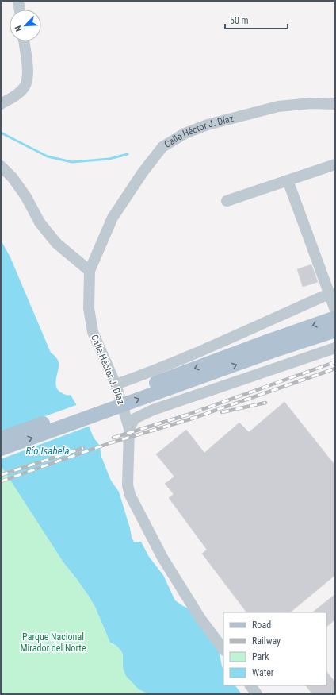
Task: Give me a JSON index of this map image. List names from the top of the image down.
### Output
{
  "streets": {
    "street": ["Calle Héctor J. Díaz"]
  },
  "water": ["Río Isabela"],
  "parks": ["Parque Nacional Mirador del Norte"],
  "legend": [
    "Road",
    "Railway",
    "Park",
    "Water"
  ],
  "scale_bar": "50 m",
  "north": "bottom left"
}
